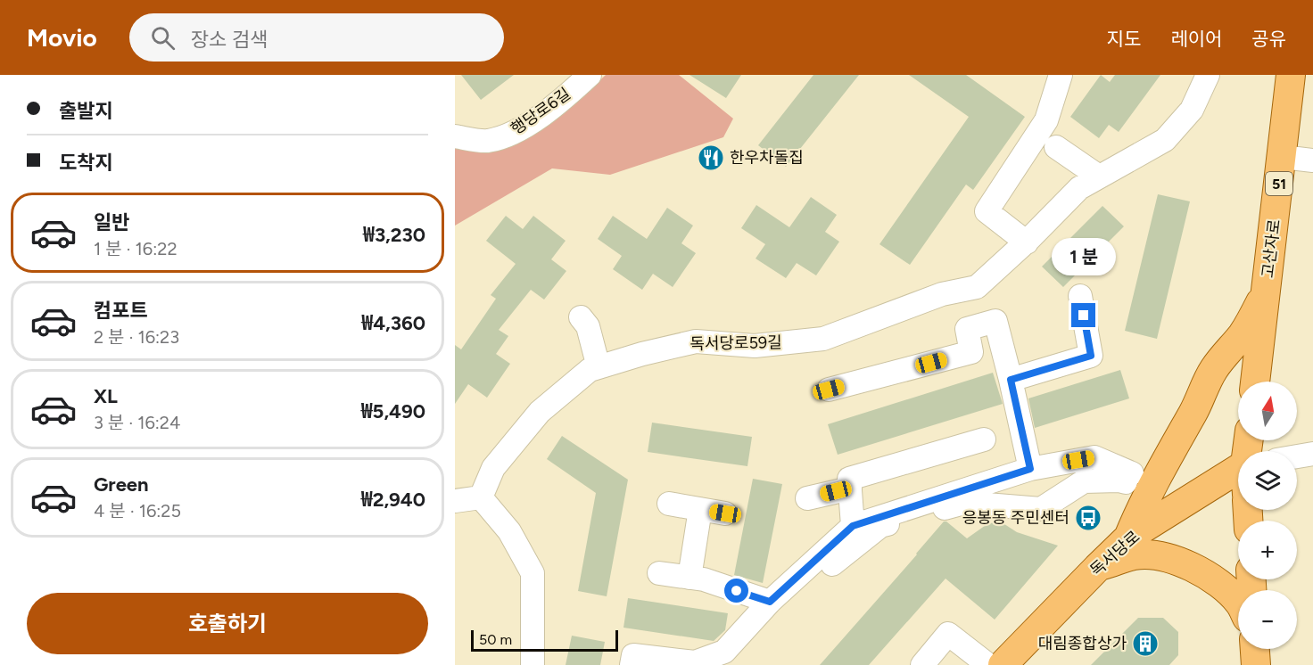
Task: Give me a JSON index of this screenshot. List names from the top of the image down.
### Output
{
  "streets": {
    "main road": ["51", "고산자로", "독서당로"],
    "street": ["행당로6길", "독서당로59길"]
  },
  "places": {
    "restaurant": ["한우차돌집"],
    "bus stop": ["응봉동 주민센터"],
    "building": ["대림종합상가"]
  },
  "scale_bar": "50 m",
  "north": "top",
  "page": {
    "header": "Movio",
    "search": "장소 검색",
    "nav": ["지도", "레이어", "공유"],
    "banner": ["출발지", "도착지"],
    "list": [
      {
        "name": "일반",
        "note": "1 분 · 16:22",
        "value": "₩3,230"
      },
      {
        "name": "컴포트",
        "note": "2 분 · 16:23",
        "value": "₩4,360"
      },
      {
        "name": "XL",
        "note": "3 분 · 16:24",
        "value": "₩5,490"
      },
      {
        "name": "Green",
        "note": "4 분 · 16:25",
        "value": "₩2,940"
      }
    ],
    "bubble": "1 분",
    "map_buttons": ["+", "−"],
    "buttons": "호출하기",
    "scale": "50 m"
  }
}
